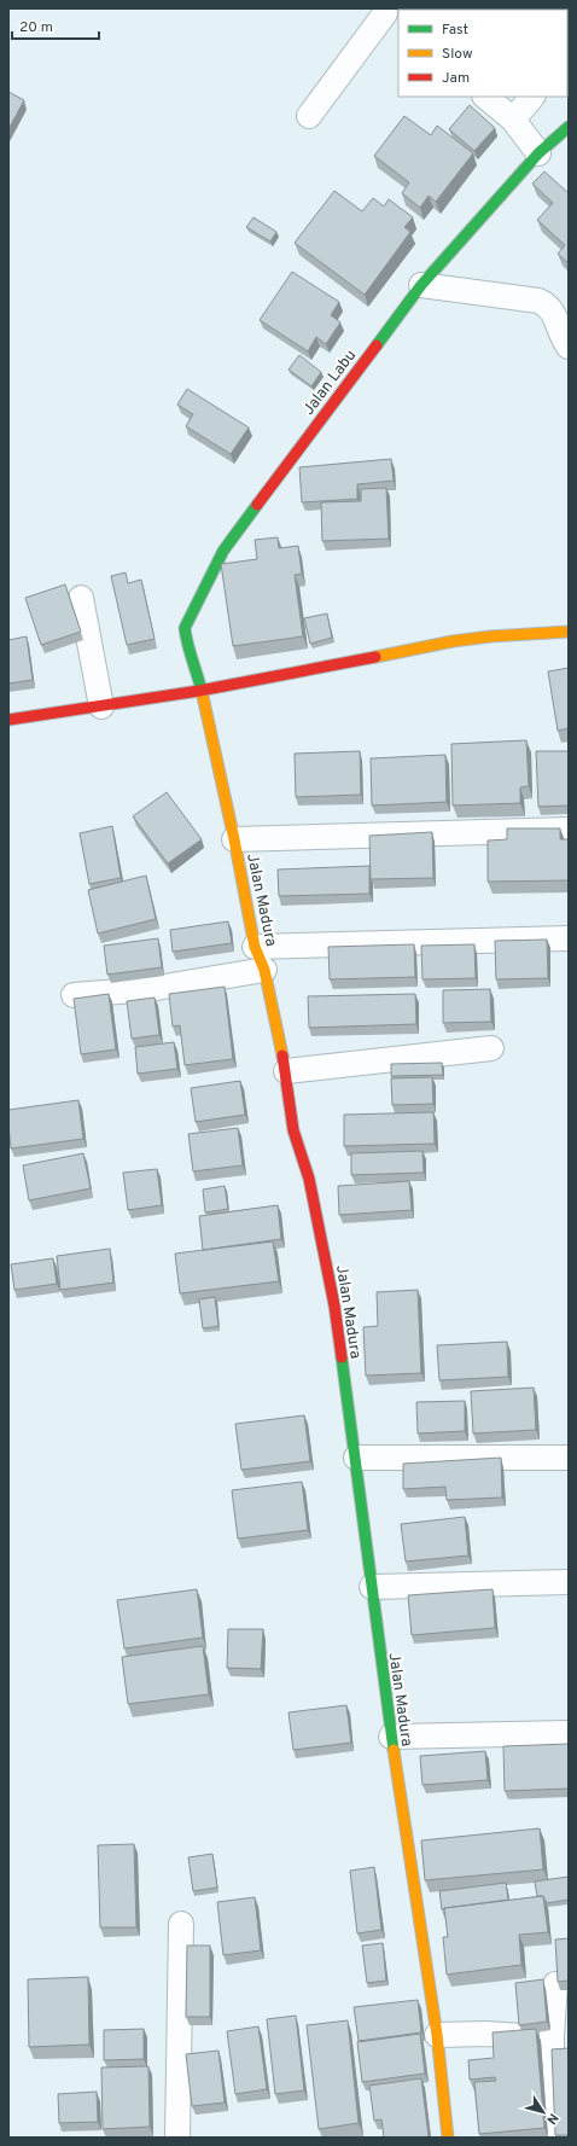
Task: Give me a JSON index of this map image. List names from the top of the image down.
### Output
{
  "streets": {
    "street": ["Jalan Labu", "Jalan Madura"]
  },
  "crossings": [
    ["Jalan Labu", "Jalan Madura"]
  ],
  "legend": ["Fast", "Slow", "Jam"],
  "scale_bar": "20 m",
  "north": "bottom right"
}
